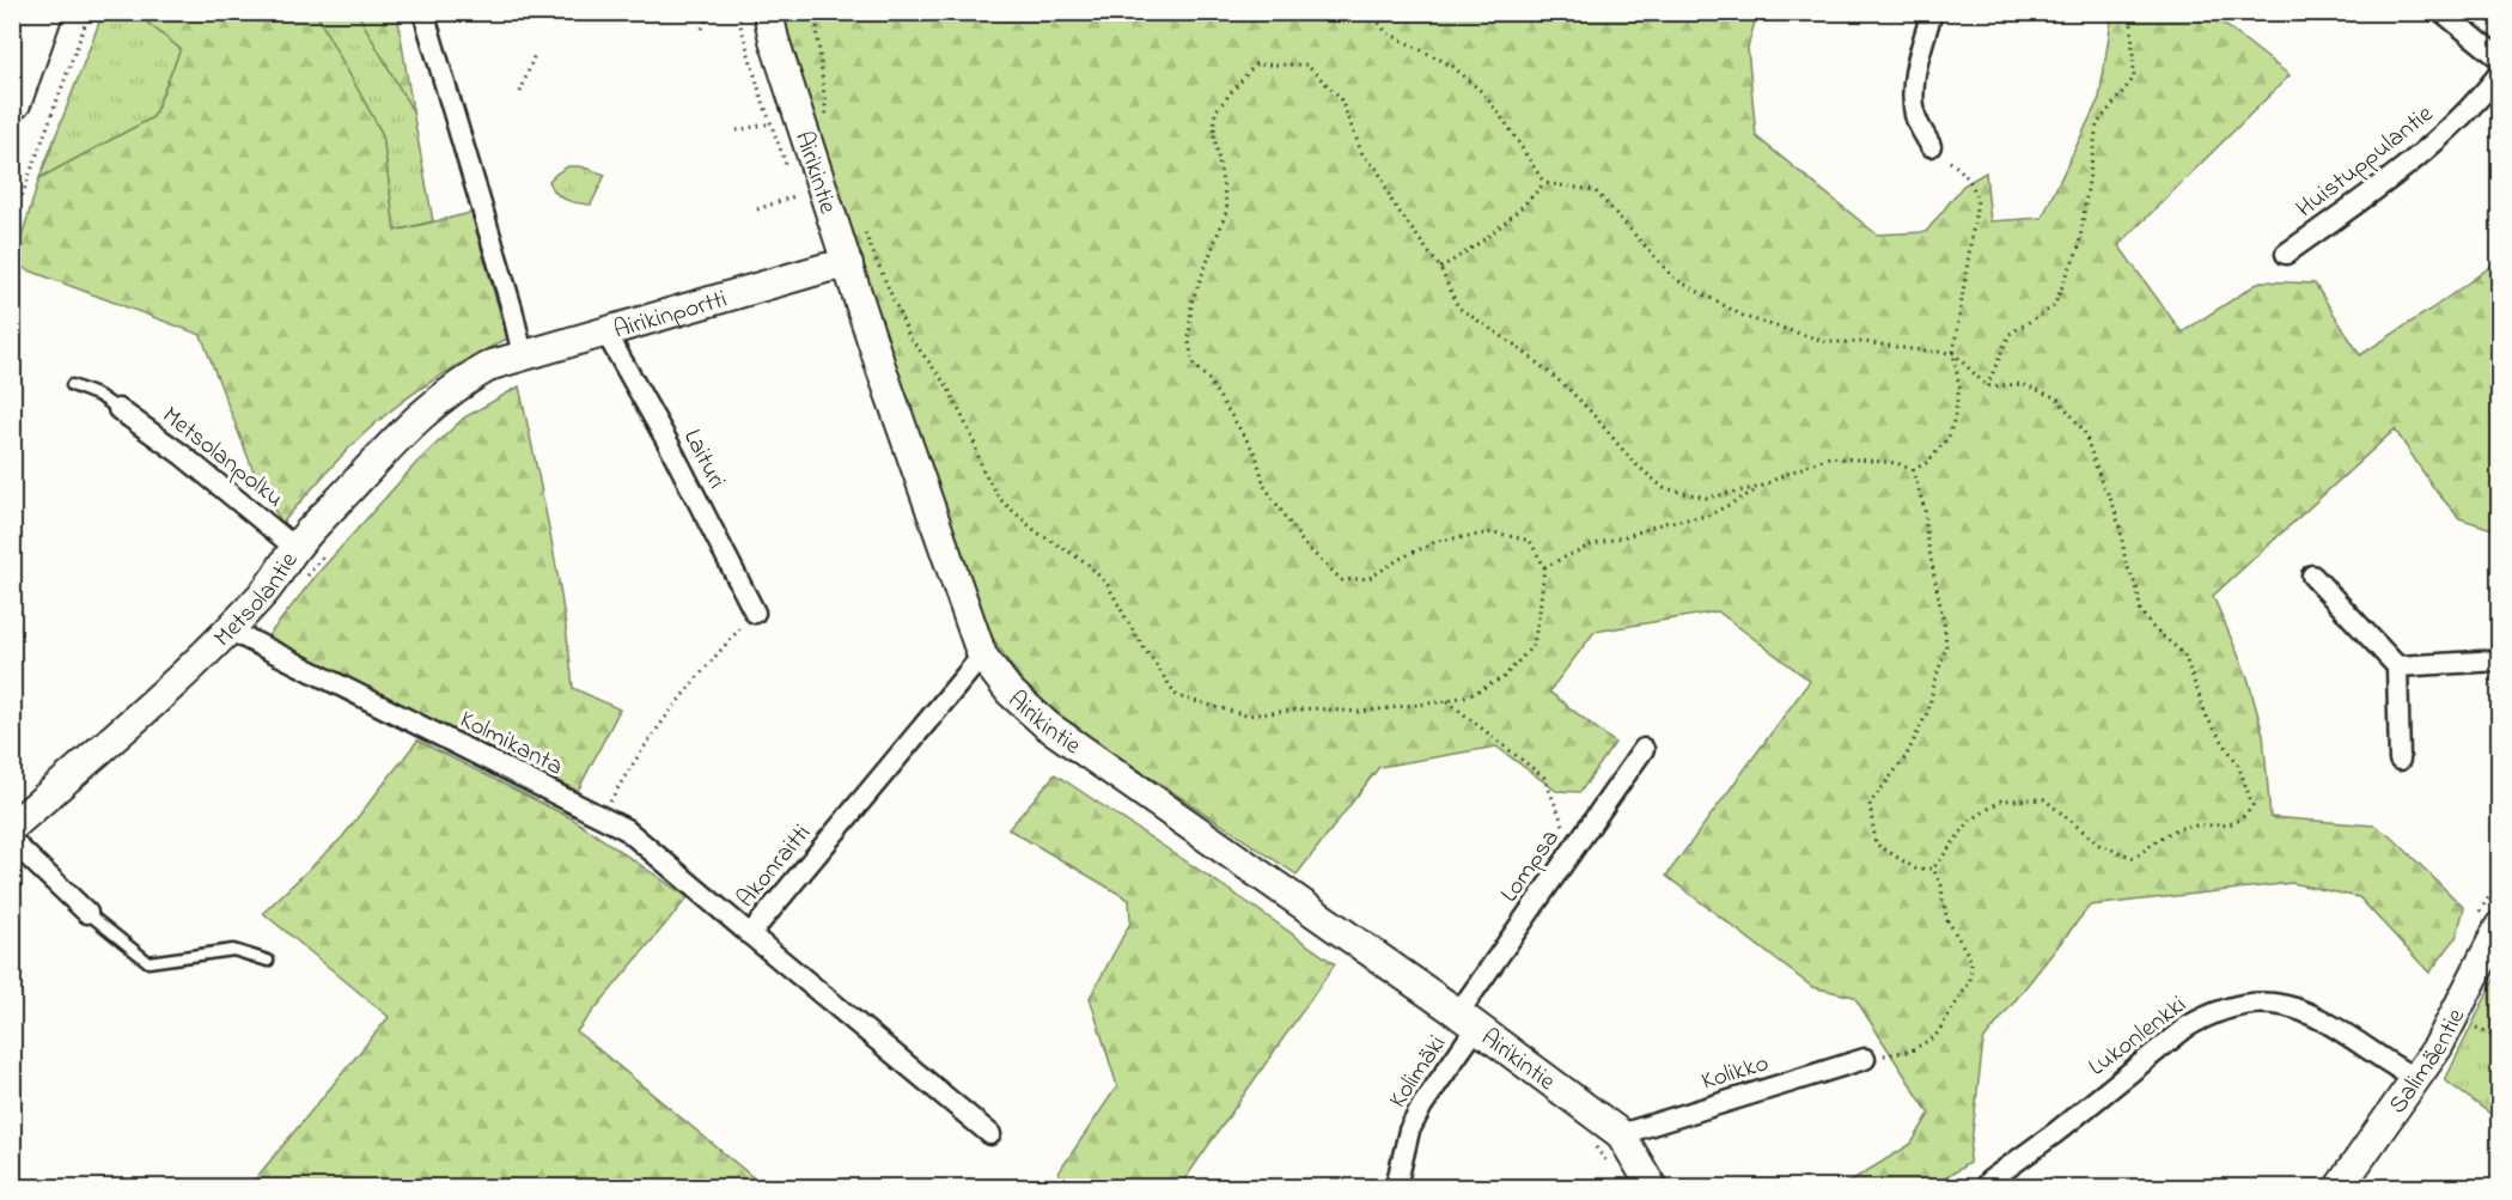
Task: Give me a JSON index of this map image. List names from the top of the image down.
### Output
{
  "streets": {
    "street": [
      "Huistuppulantie",
      "Airikintie",
      "Airikinportti",
      "Metsolanpolku",
      "Laituri",
      "Metsolantie",
      "Kolmikanta",
      "Akonraitti",
      "Lompsa",
      "Lukonlenkki",
      "Salimäentie",
      "Kolimäki",
      "Kolikko"
    ]
  },
  "crossings": [
    ["Airikintie", "Airikinportti"],
    ["Airikintie", "Akonraitti"],
    ["Airikintie", "Lompsa"],
    ["Airikintie", "Kolimäki"],
    ["Airikintie", "Kolikko"],
    ["Airikinportti", "Laituri"],
    ["Airikinportti", "Metsolantie"],
    ["Metsolanpolku", "Metsolantie"],
    ["Metsolantie", "Kolmikanta"],
    ["Kolmikanta", "Akonraitti"],
    ["Lompsa", "Kolimäki"],
    ["Lukonlenkki", "Salimäentie"]
  ]
}
